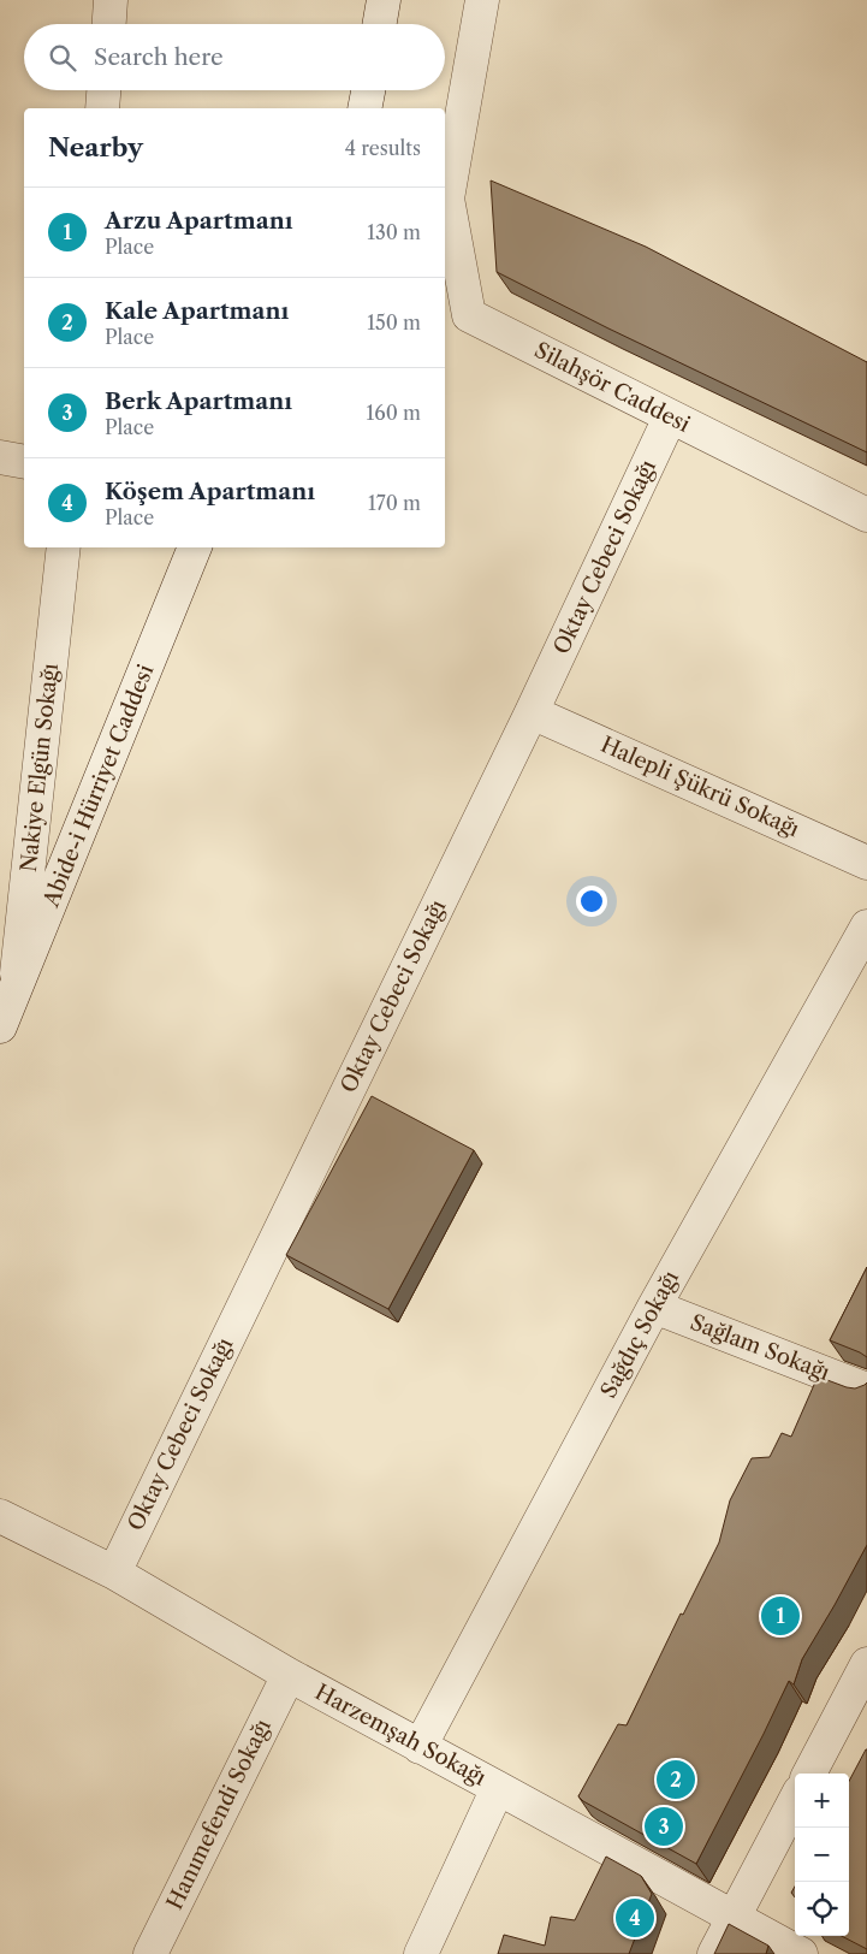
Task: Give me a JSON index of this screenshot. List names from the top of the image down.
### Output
{
  "streets": {
    "street": [
      "Silahşör Caddesi",
      "Oktay Cebeci Sokağı",
      "Nakiye Elgün Sokağı",
      "Abide-i Hürriyet Caddesi",
      "Halepli Şükrü Sokağı",
      "Sağdıç Sokağı",
      "Sağlam Sokağı",
      "Harzemşah Sokağı",
      "Hanımefendi Sokağı"
    ]
  },
  "crossings": [
    ["Silahşör Caddesi", "Oktay Cebeci Sokağı"],
    ["Oktay Cebeci Sokağı", "Halepli Şükrü Sokağı"],
    ["Oktay Cebeci Sokağı", "Harzemşah Sokağı"],
    ["Nakiye Elgün Sokağı", "Abide-i Hürriyet Caddesi"],
    ["Sağdıç Sokağı", "Sağlam Sokağı"],
    ["Sağdıç Sokağı", "Harzemşah Sokağı"],
    ["Harzemşah Sokağı", "Hanımefendi Sokağı"]
  ],
  "page": {
    "search": "Search here",
    "heading": ["Nearby", "4 results"],
    "list": [
      {
        "mark": "1",
        "name": "Arzu Apartmanı",
        "note": "Place",
        "value": "130 m"
      },
      {
        "mark": "2",
        "name": "Kale Apartmanı",
        "note": "Place",
        "value": "150 m"
      },
      {
        "mark": "3",
        "name": "Berk Apartmanı",
        "note": "Place",
        "value": "160 m"
      },
      {
        "mark": "4",
        "name": "Köşem Apartmanı",
        "note": "Place",
        "value": "170 m"
      }
    ],
    "pins": [
      "1",
      "2",
      "3",
      "4"
    ],
    "map_buttons": ["+", "−"]
  }
}
